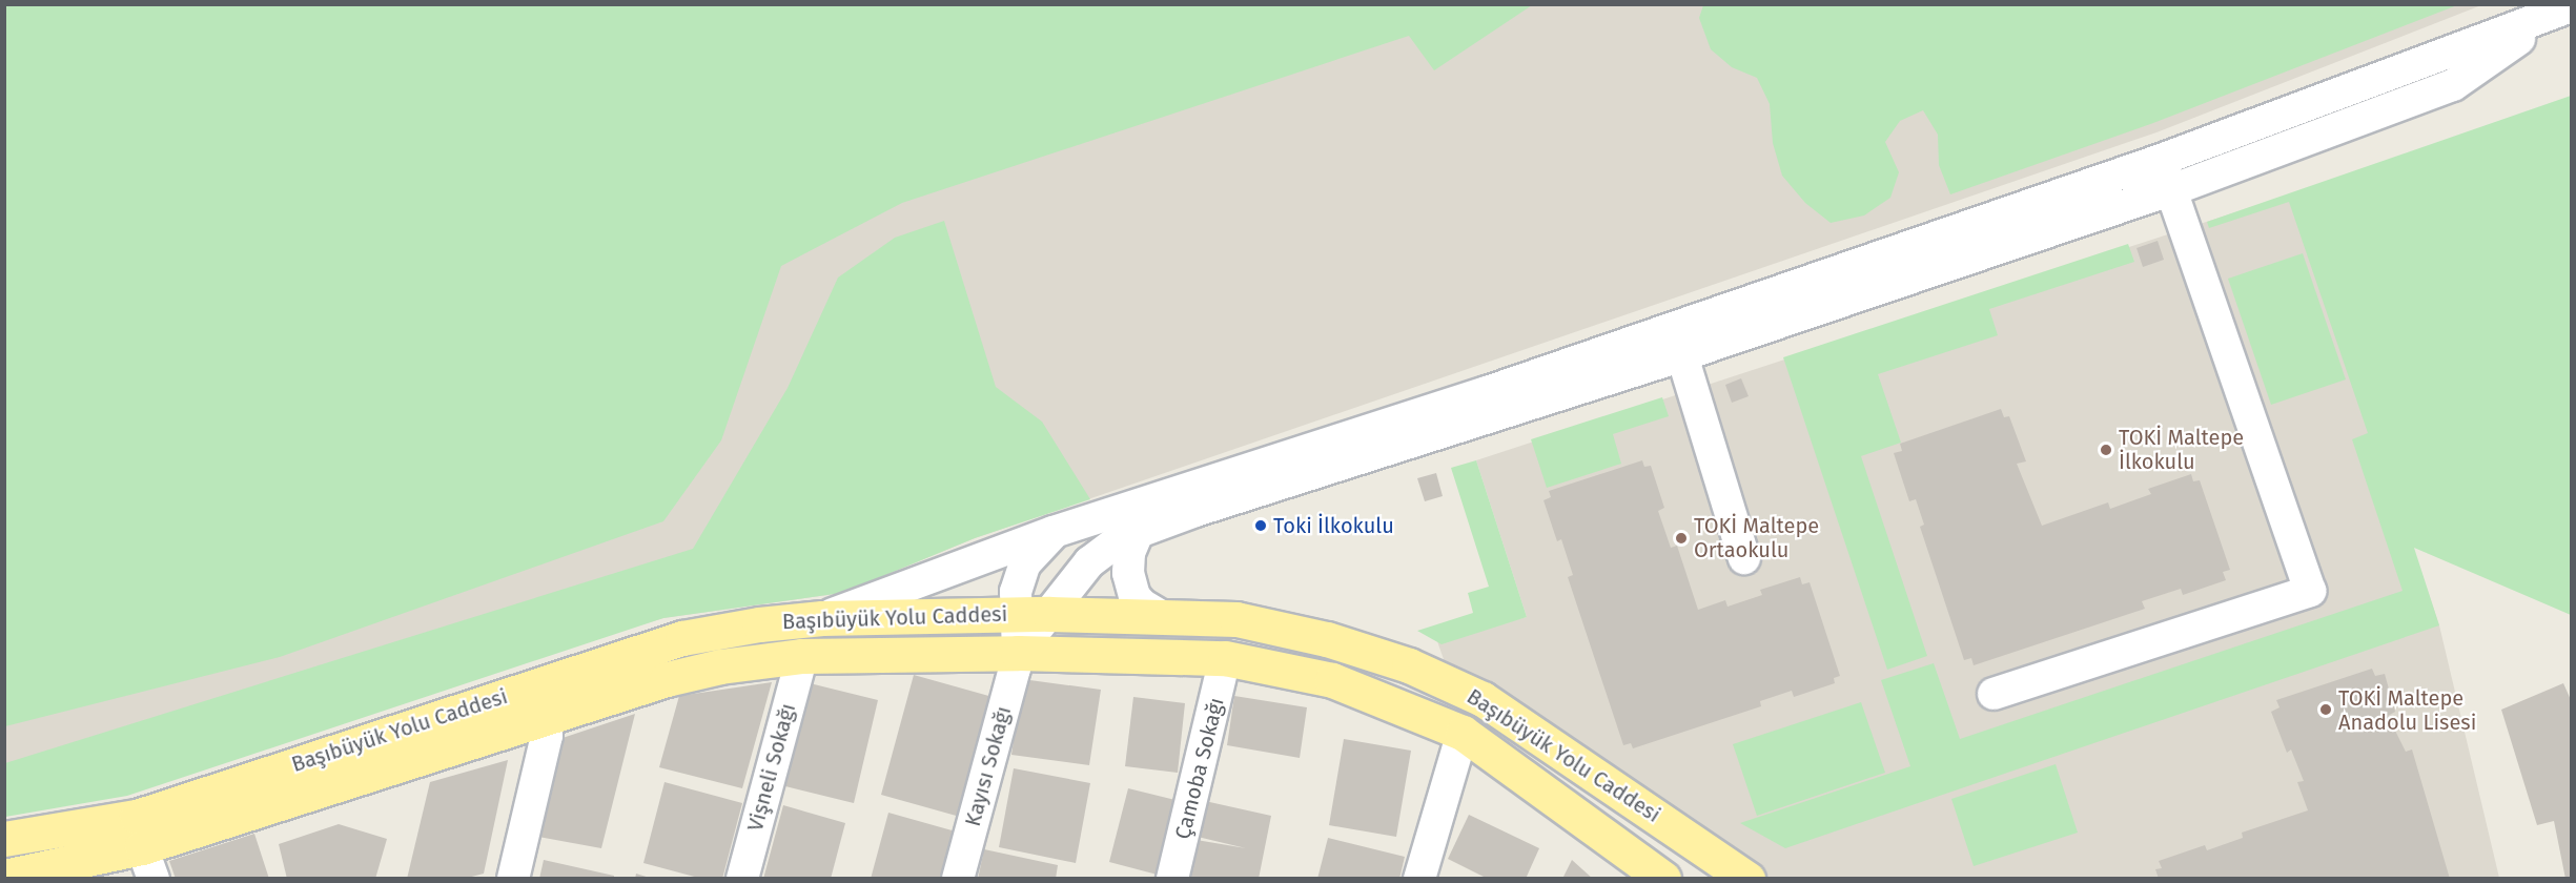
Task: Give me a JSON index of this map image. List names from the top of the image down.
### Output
{
  "streets": {
    "main road": ["Başıbüyük Yolu Caddesi"],
    "street": ["Kayısı Sokağı", "Vişneli Sokağı", "Çamoba Sokağı"]
  },
  "crossings": [
    ["Başıbüyük Yolu Caddesi", "Kayısı Sokağı"],
    ["Başıbüyük Yolu Caddesi", "Vişneli Sokağı"],
    ["Başıbüyük Yolu Caddesi", "Çamoba Sokağı"]
  ],
  "places": [
    "TOKİ Maltepe İlkokulu",
    "Toki İlkokulu",
    "TOKİ Maltepe Ortaokulu",
    "TOKİ Maltepe Anadolu Lisesi"
  ]
}
